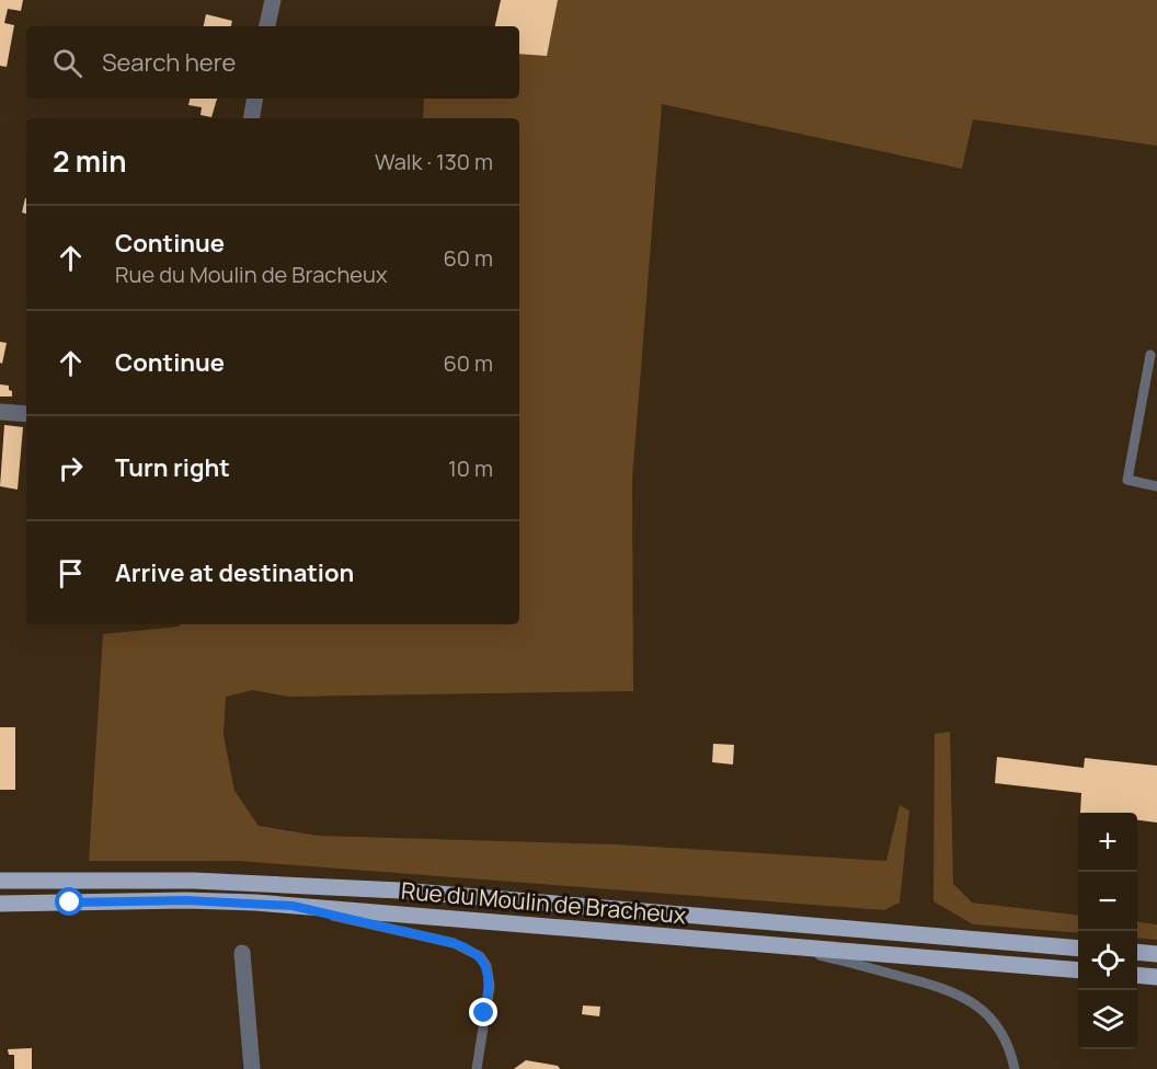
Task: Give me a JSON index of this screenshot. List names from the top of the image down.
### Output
{
  "streets": {
    "main road": ["Rue du Moulin de Bracheux"]
  },
  "page": {
    "search": "Search here",
    "heading": ["2 min", "Walk · 130 m"],
    "list": [
      ["Continue", "Rue du Moulin de Bracheux", "60 m"],
      ["Continue", "60 m"],
      ["Turn right", "10 m"],
      "Arrive at destination"
    ],
    "map_buttons": ["+", "−"]
  }
}
